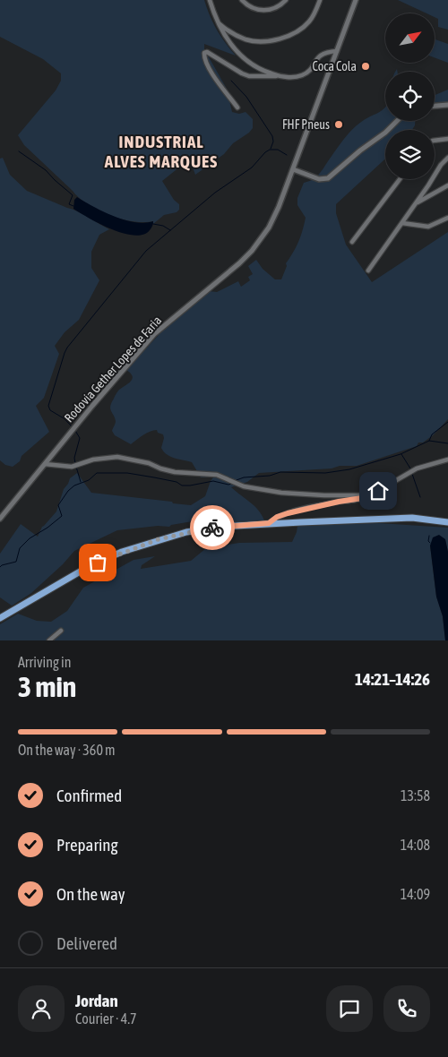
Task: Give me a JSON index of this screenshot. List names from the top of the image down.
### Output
{
  "streets": {
    "street": ["Rodovia Gether Lopes de Faria"]
  },
  "districts": ["INDUSTRIAL ALVES MARQUES"],
  "places": ["Coca Cola", "FHF Pneus"],
  "north": "top right",
  "page": {
    "heading": ["3 min", "Arriving in", "14:21–14:26"],
    "panel": ["Jordan", "Courier · 4.7"],
    "bar": "On the way · 360 m",
    "list": [
      ["Confirmed", "13:58"],
      ["Preparing", "14:08"],
      ["On the way", "14:09"],
      "Delivered"
    ]
  }
}
